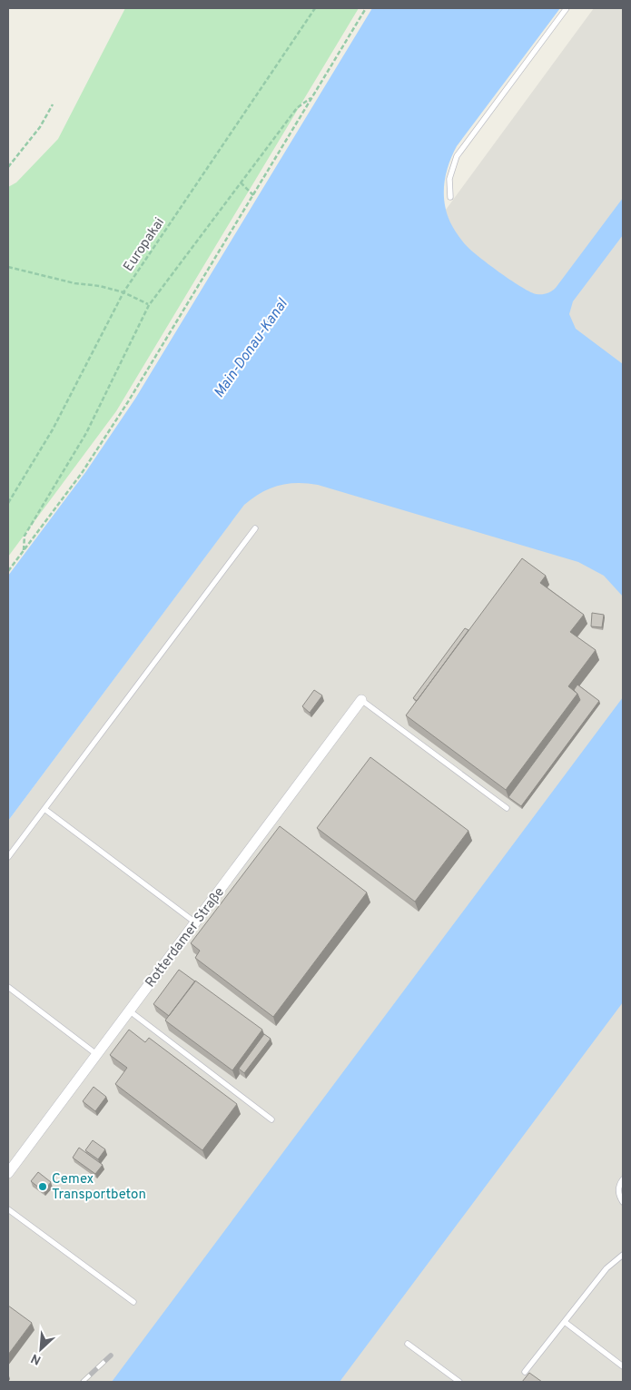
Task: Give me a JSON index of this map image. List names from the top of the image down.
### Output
{
  "streets": {
    "street": ["Rotterdamer Straße"],
    "path": ["Europakai"]
  },
  "water": ["Main-Donau-Kanal"],
  "places": ["Cemex Transportbeton"],
  "north": "bottom left"
}
